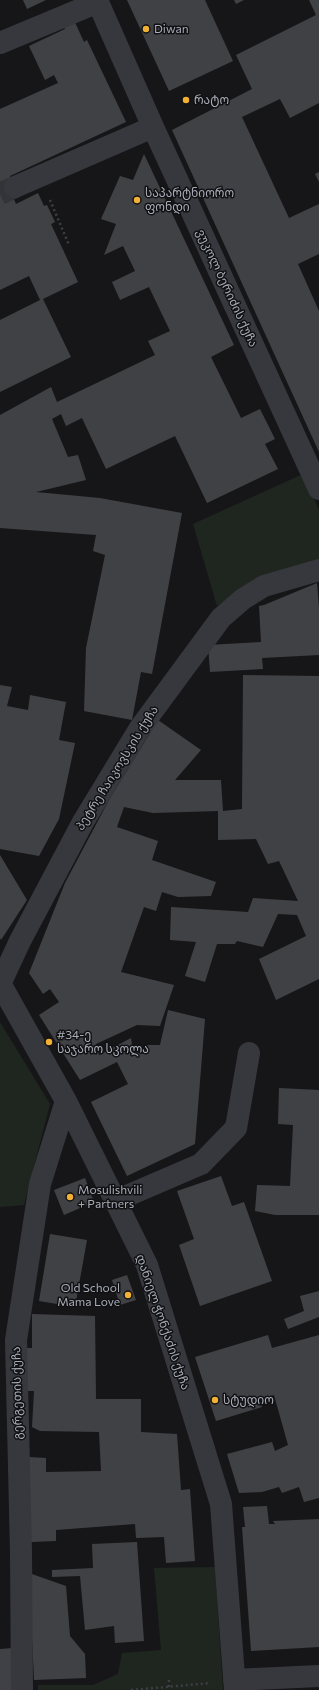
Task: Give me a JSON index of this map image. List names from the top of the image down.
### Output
{
  "streets": {
    "street": [
      "ვუკოლ ბერიძის ქუჩა",
      "პეტრე ჩაიკოვსკის ქუჩა",
      "დანიელ ჭონქაძის ქუჩა",
      "გერგეთის ქუჩა"
    ]
  },
  "crossings": [
    ["პეტრე ჩაიკოვსკის ქუჩა", "დანიელ ჭონქაძის ქუჩა"],
    ["დანიელ ჭონქაძის ქუჩა", "გერგეთის ქუჩა"]
  ],
  "places": [
    "Diwan",
    "რატო",
    "საპარტნიორო ფონდი",
    "#34-ე საჯარო სკოლა",
    "Mosulishvili + Partners",
    "Old School Mama Love",
    "სტუდიო"
  ]
}
